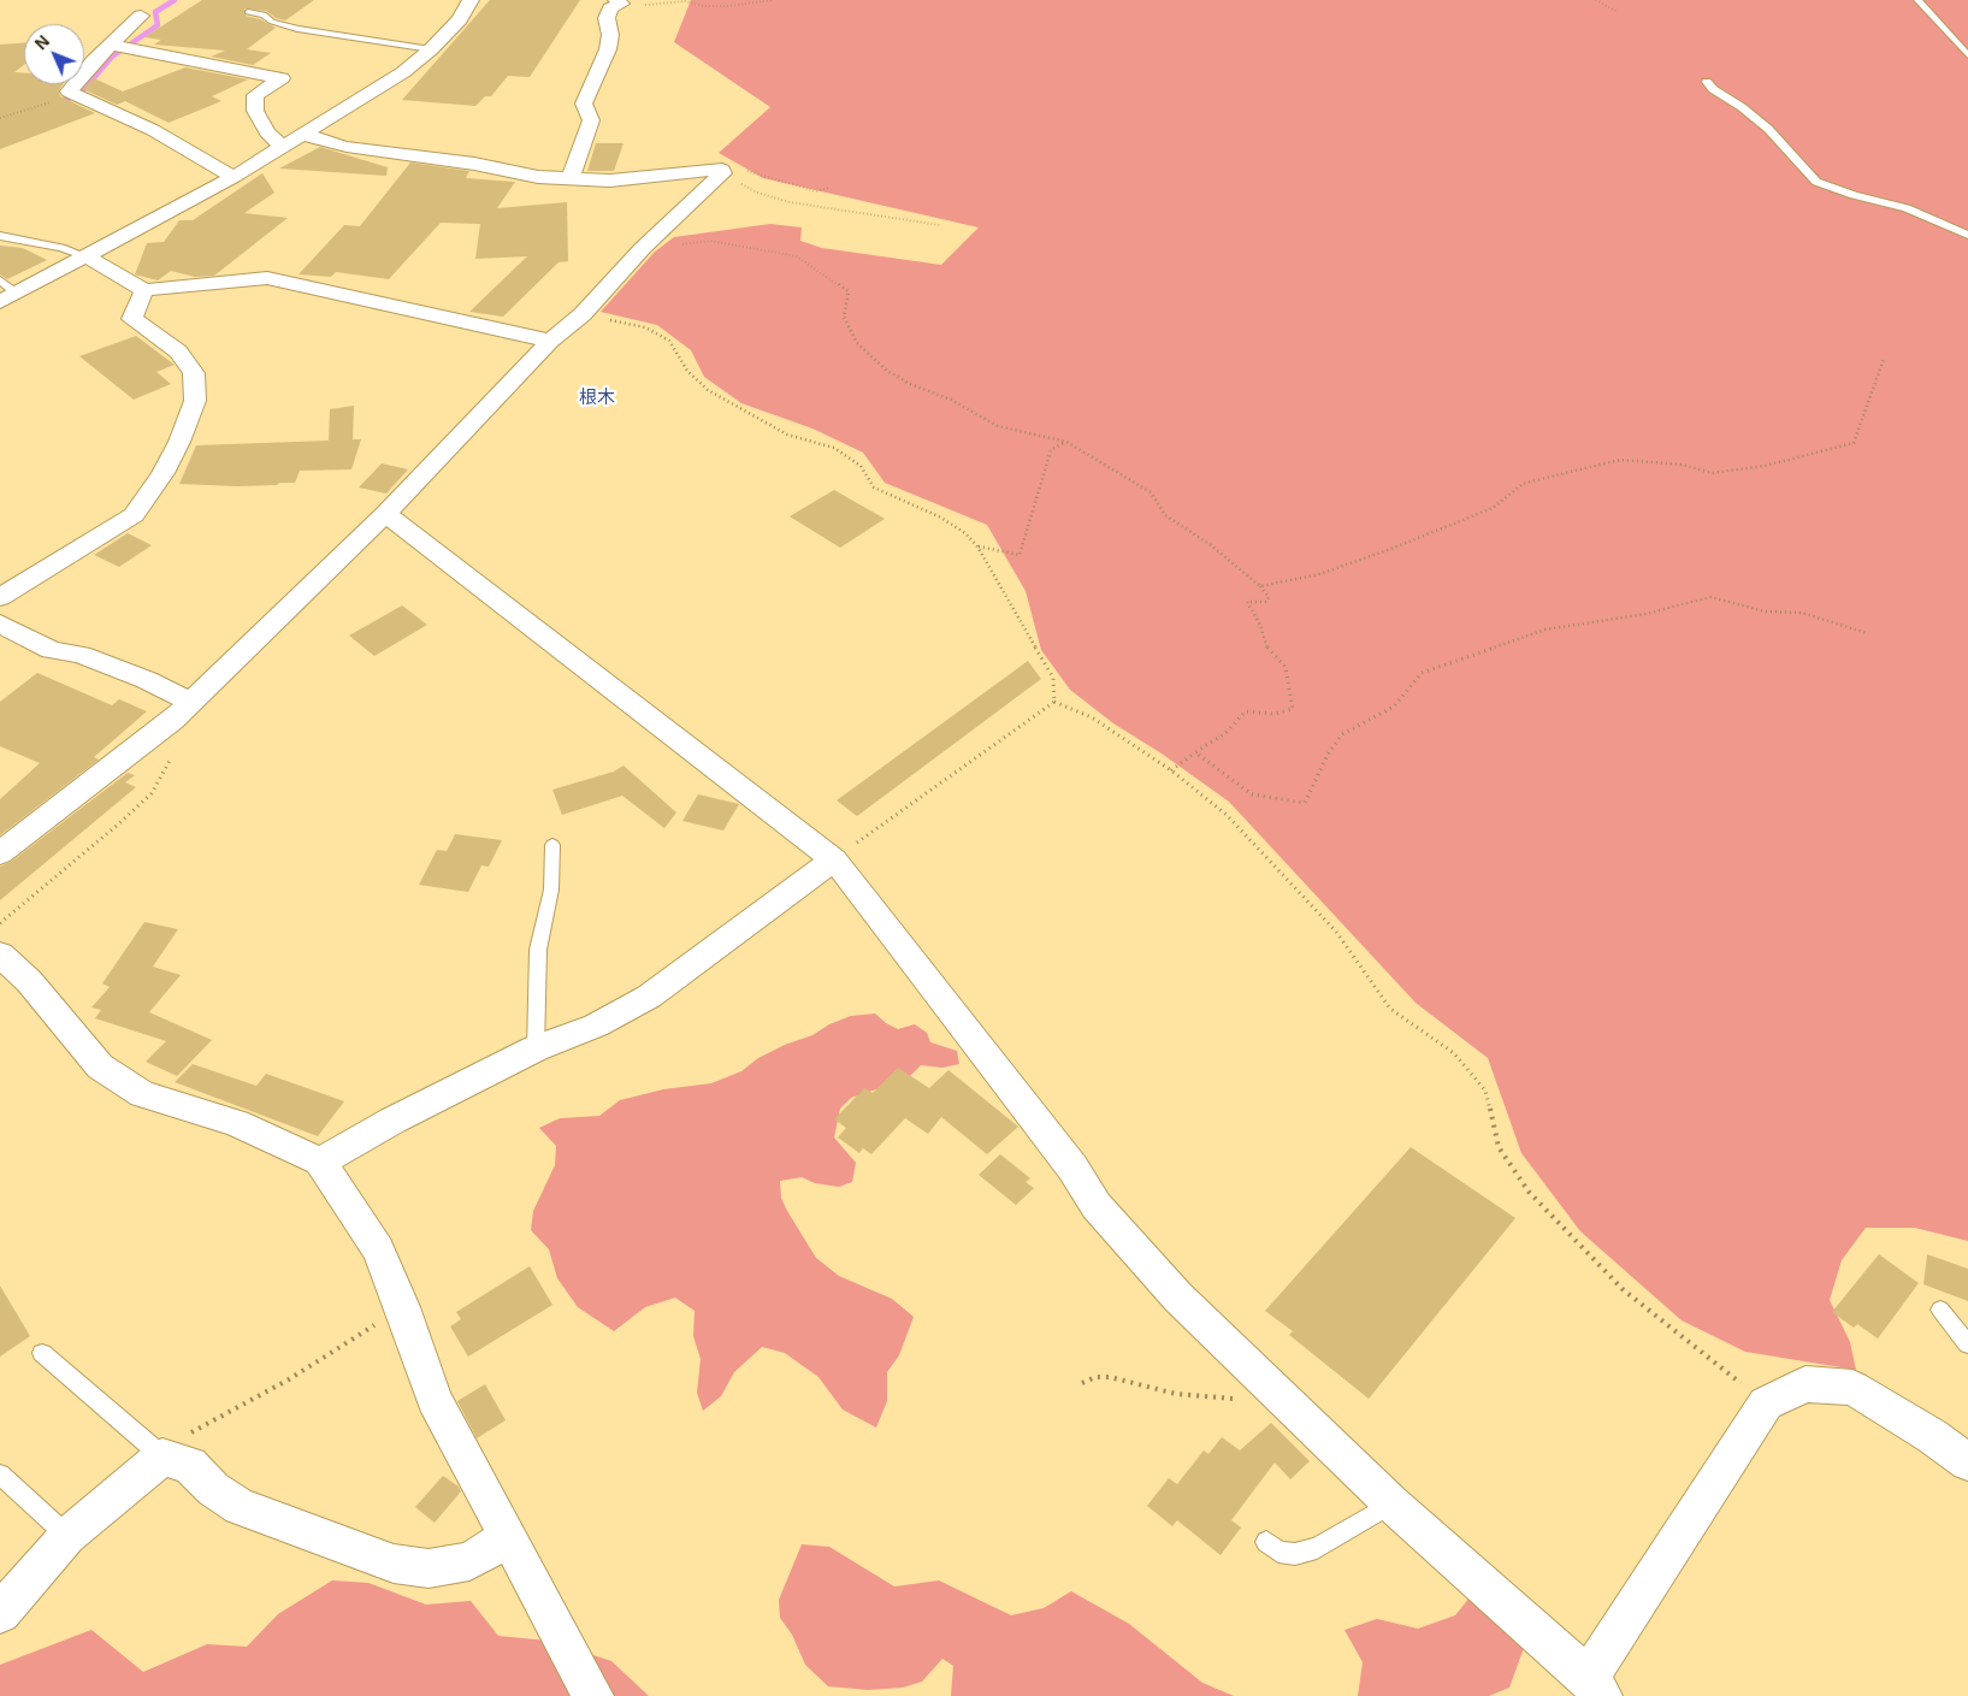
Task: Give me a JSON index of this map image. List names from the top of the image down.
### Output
{
  "districts": ["根木"],
  "north": "top left"
}
